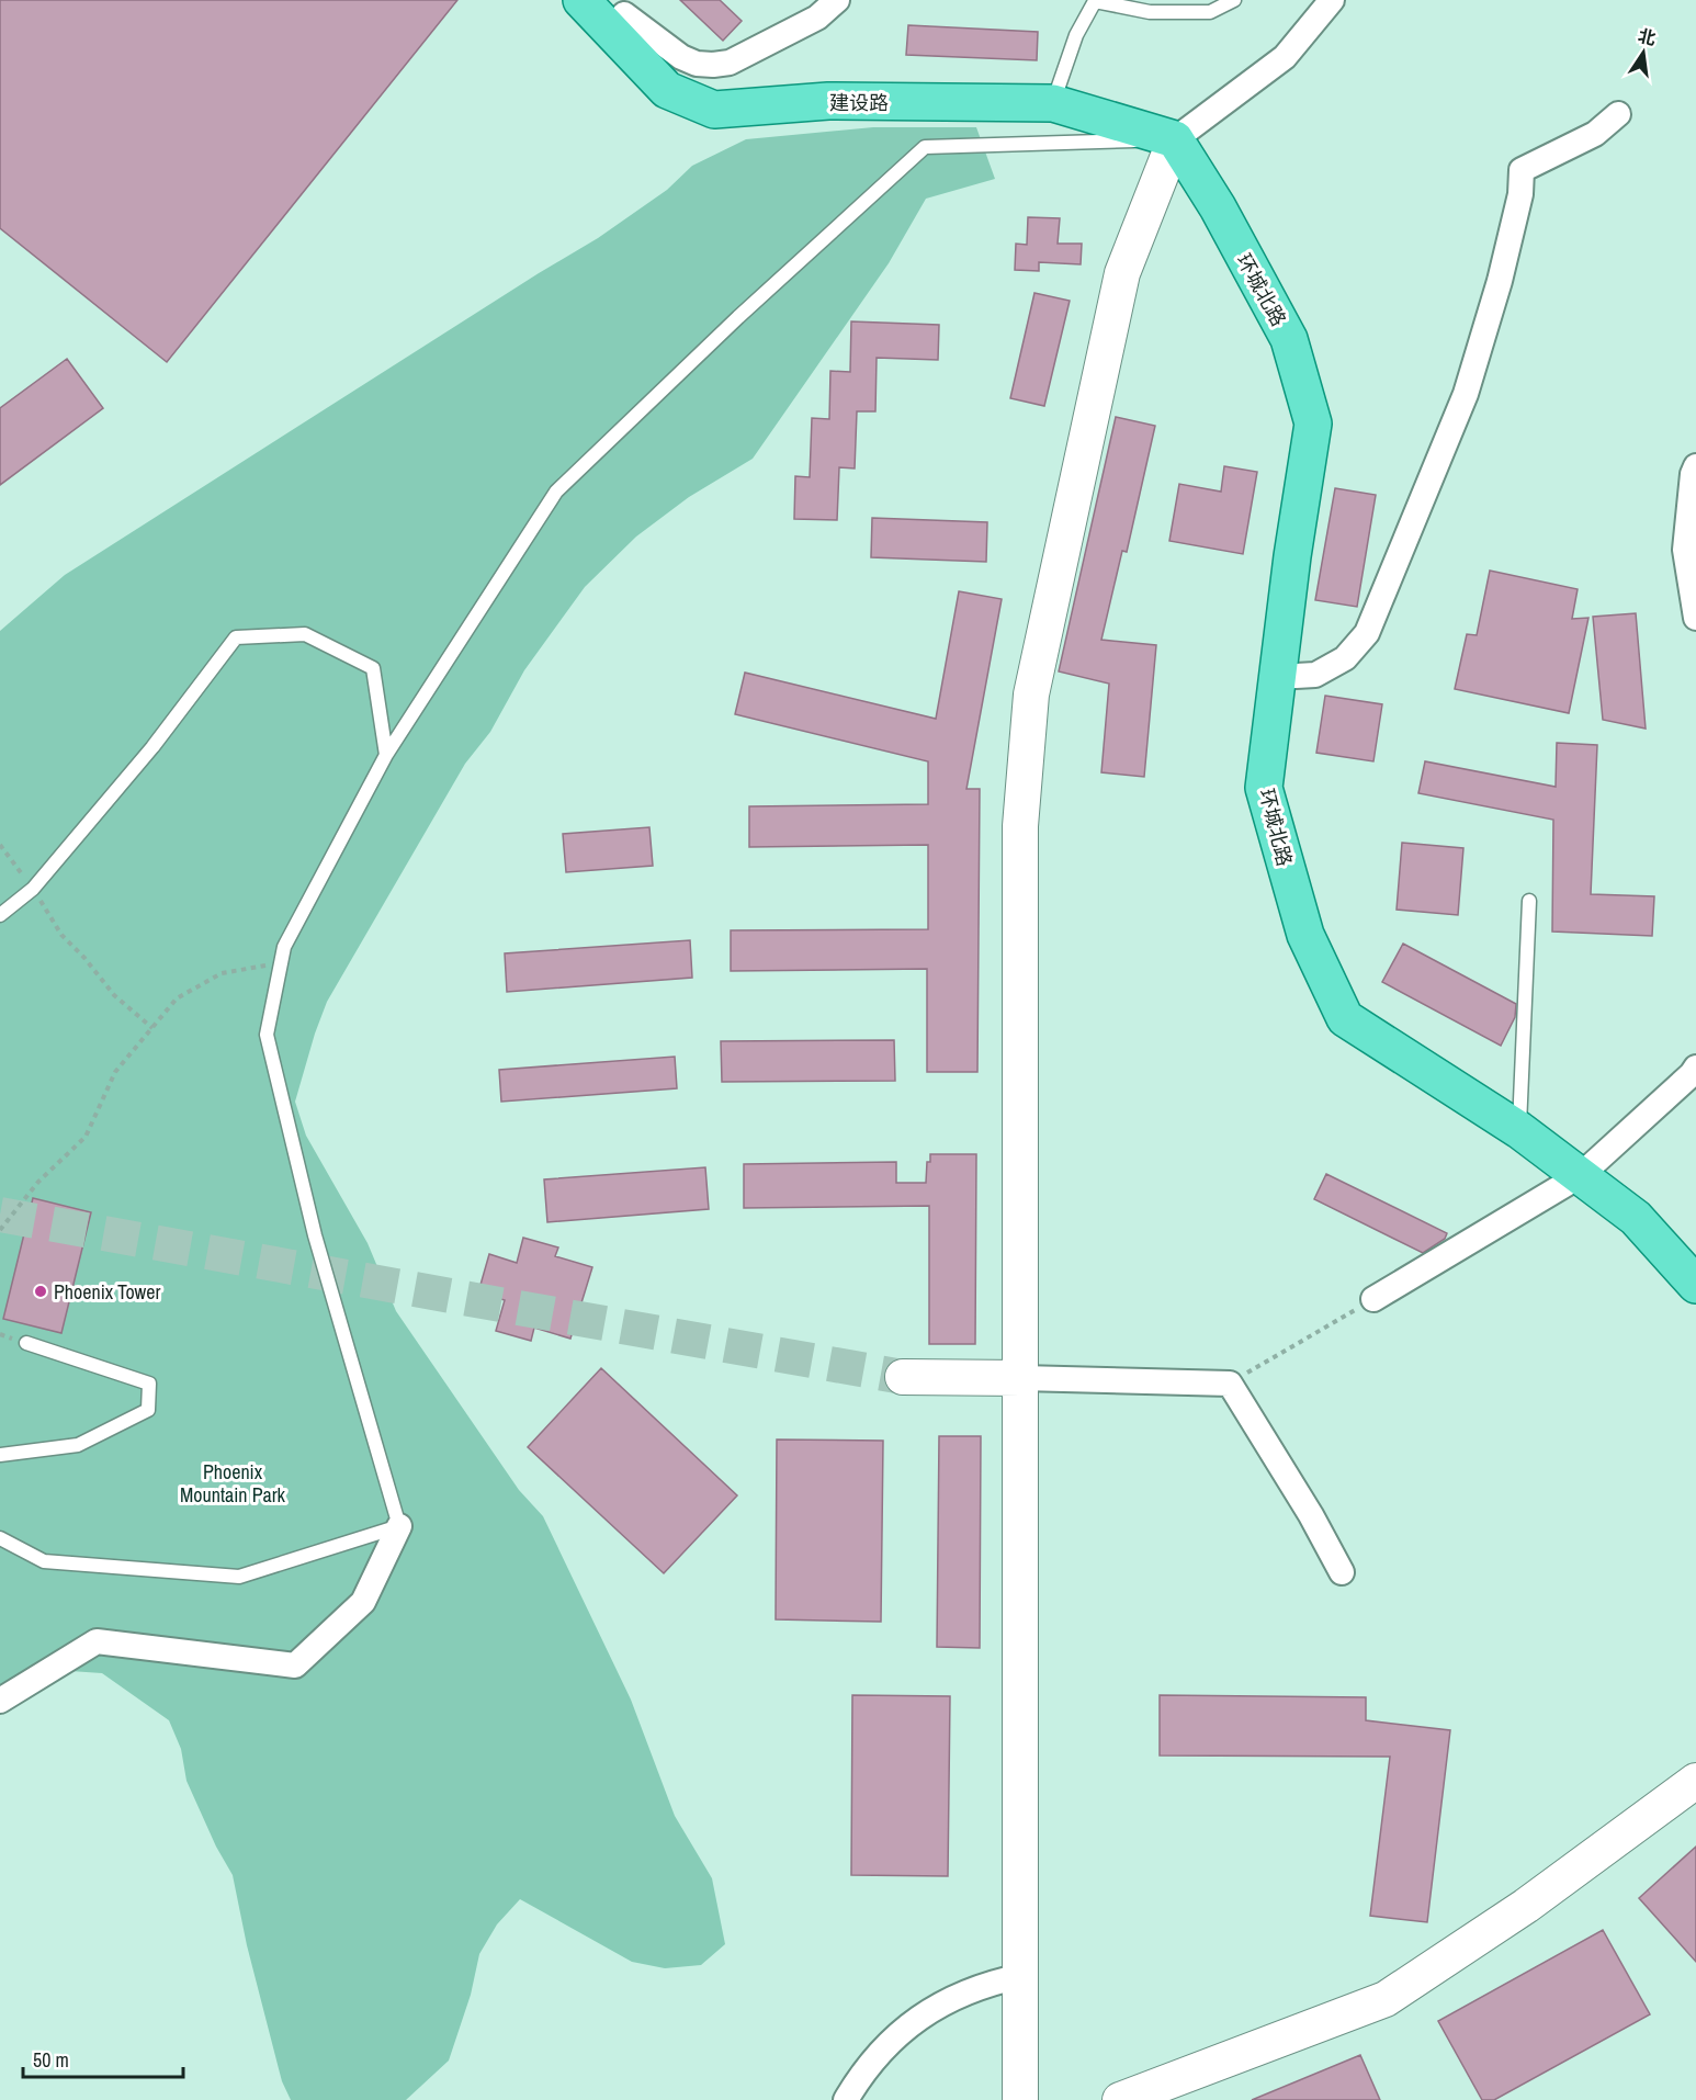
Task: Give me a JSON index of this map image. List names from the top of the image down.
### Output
{
  "streets": {
    "main road": ["建设路", "环城北路"]
  },
  "crossings": [
    ["建设路", "环城北路"]
  ],
  "parks": ["Phoenix Mountain Park"],
  "places": ["Phoenix Tower"],
  "scale_bar": "50 m",
  "north": "top"
}
